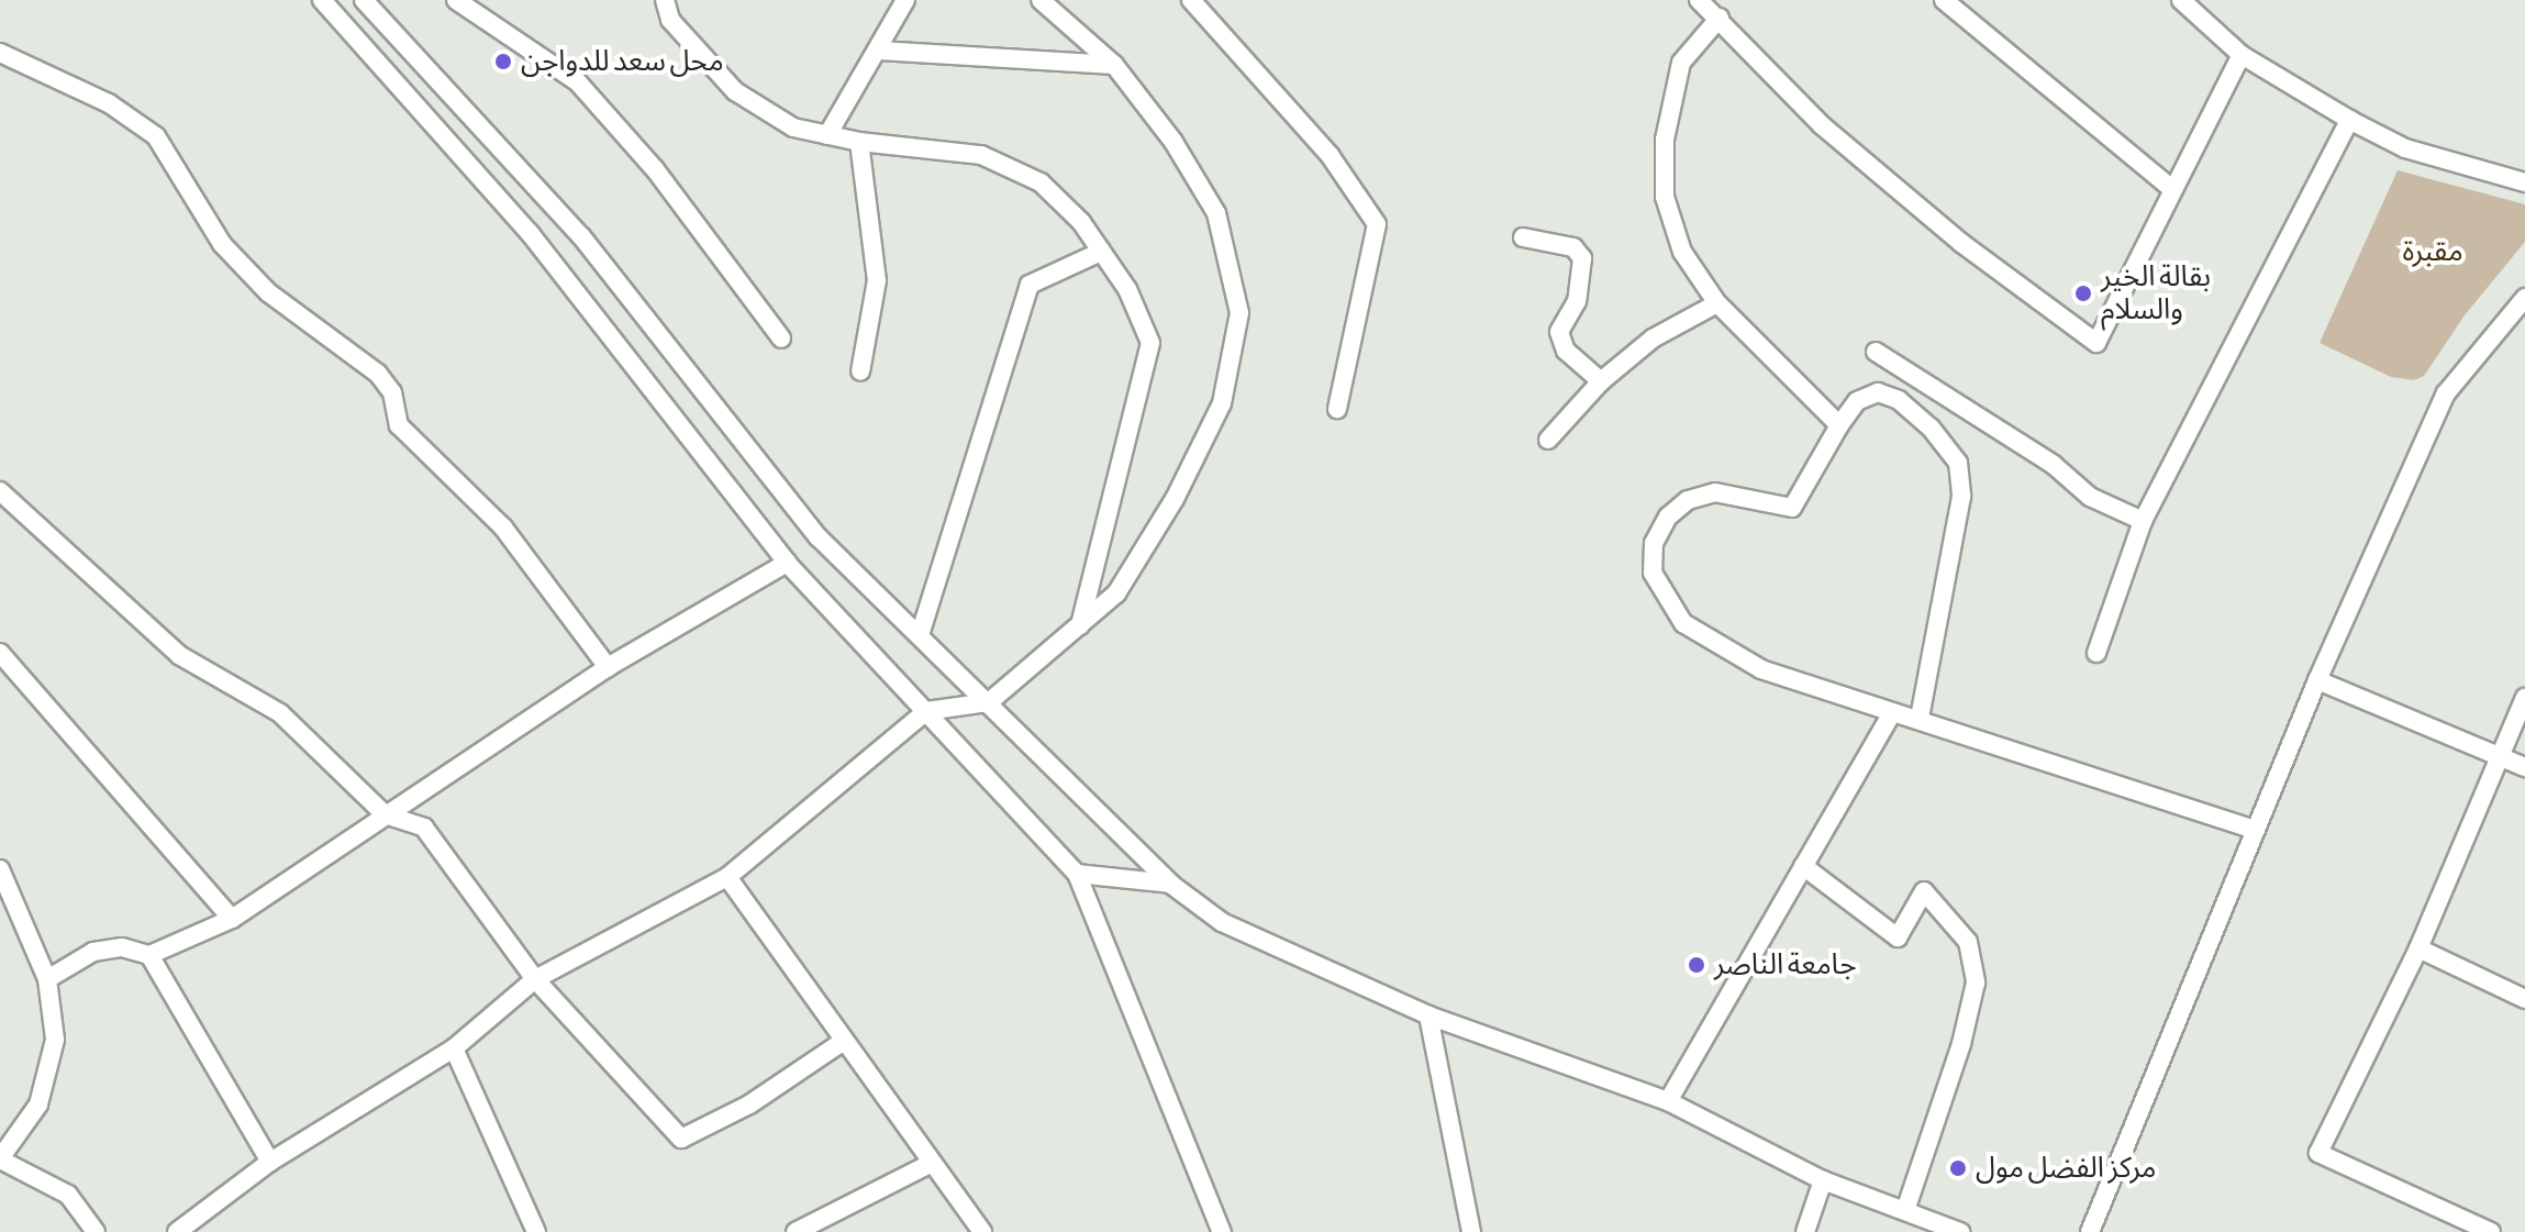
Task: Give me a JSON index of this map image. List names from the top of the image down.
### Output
{
  "parks": ["مقبرة"],
  "places": [
    "محل سعد للدواجن",
    "بقالة الخير والسلام",
    "جامعة الناصر",
    "مركز الفضل مول"
  ]
}
